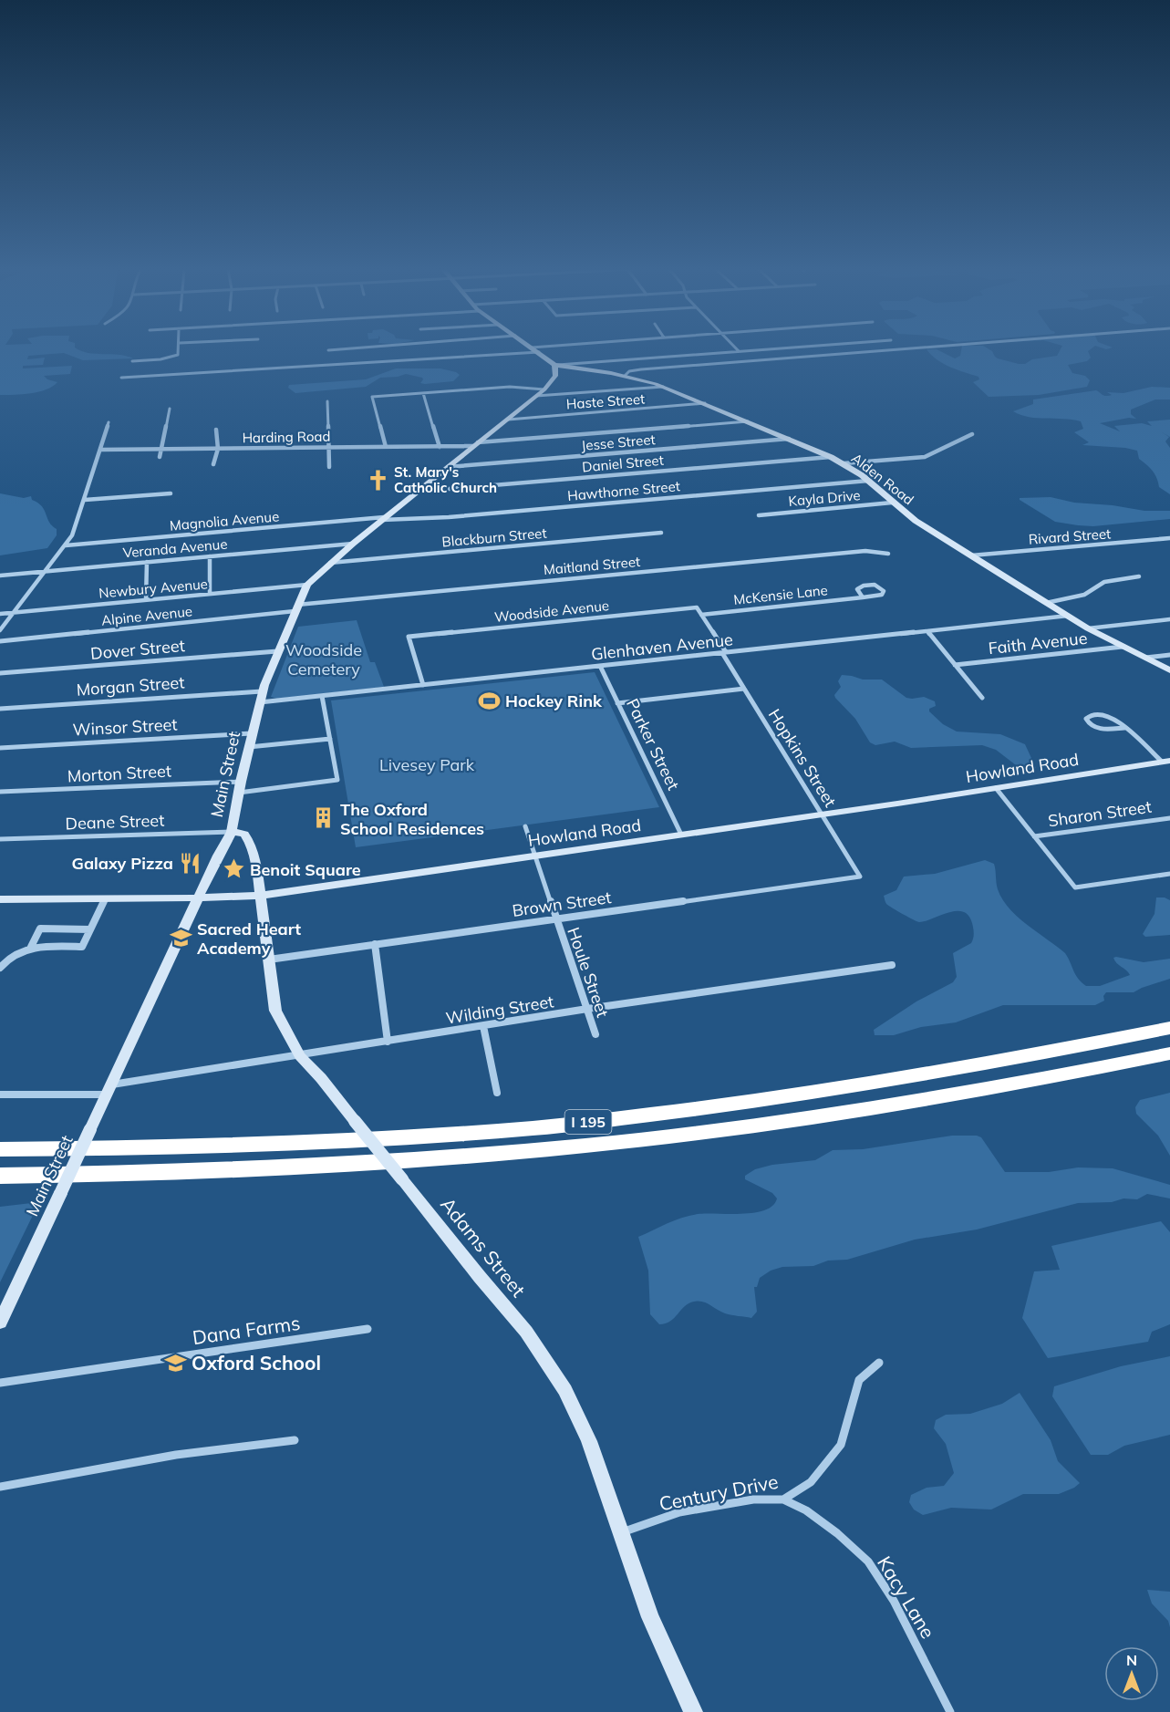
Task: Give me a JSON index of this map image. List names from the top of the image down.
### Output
{
  "streets": {
    "highway": ["I 195"],
    "main road": [
      "Alden Road",
      "Howland Road",
      "Main Street",
      "Adams Street"
    ],
    "street": [
      "Haste Street",
      "Harding Road",
      "Jesse Street",
      "Daniel Street",
      "Hawthorne Street",
      "Kayla Drive",
      "Magnolia Avenue",
      "Rivard Street",
      "Blackburn Street",
      "Veranda Avenue",
      "Maitland Street",
      "Newbury Avenue",
      "McKensie Lane",
      "Woodside Avenue",
      "Alpine Avenue",
      "Faith Avenue",
      "Glenhaven Avenue",
      "Dover Street",
      "Morgan Street",
      "Winsor Street",
      "Parker Street",
      "Hopkins Street",
      "Morton Street",
      "Sharon Street",
      "Deane Street",
      "Brown Street",
      "Houle Street",
      "Wilding Street",
      "Dana Farms",
      "Century Drive",
      "Kacy Lane"
    ]
  },
  "crossings": [
    ["Haste Street", "Alden Road"],
    ["Haste Street", "Main Street"],
    ["Harding Road", "Alden Road"],
    ["Harding Road", "Main Street"],
    ["Jesse Street", "Alden Road"],
    ["Jesse Street", "Main Street"],
    ["Daniel Street", "Alden Road"],
    ["Daniel Street", "Main Street"],
    ["Alden Road", "Hawthorne Street"],
    ["Alden Road", "Kayla Drive"],
    ["Alden Road", "Rivard Street"],
    ["Alden Road", "Faith Avenue"],
    ["Alden Road", "Glenhaven Avenue"],
    ["Alden Road", "Main Street"],
    ["Hawthorne Street", "Magnolia Avenue"],
    ["Hawthorne Street", "Main Street"],
    ["Magnolia Avenue", "Main Street"],
    ["Blackburn Street", "Main Street"],
    ["Veranda Avenue", "Main Street"],
    ["Maitland Street", "Alpine Avenue"],
    ["Maitland Street", "Main Street"],
    ["Newbury Avenue", "Main Street"],
    ["McKensie Lane", "Hopkins Street"],
    ["Woodside Avenue", "Glenhaven Avenue"],
    ["Woodside Avenue", "Hopkins Street"],
    ["Alpine Avenue", "Main Street"],
    ["Glenhaven Avenue", "Parker Street"],
    ["Glenhaven Avenue", "Hopkins Street"],
    ["Glenhaven Avenue", "Main Street"],
    ["Dover Street", "Main Street"],
    ["Morgan Street", "Main Street"],
    ["Winsor Street", "Main Street"],
    ["Parker Street", "Howland Road"],
    ["Hopkins Street", "Howland Road"],
    ["Hopkins Street", "Brown Street"],
    ["Howland Road", "Main Street"],
    ["Howland Road", "Houle Street"],
    ["Howland Road", "Adams Street"],
    ["Morton Street", "Main Street"],
    ["Main Street", "Deane Street"],
    ["Main Street", "Wilding Street"],
    ["Main Street", "Adams Street"],
    ["Deane Street", "Adams Street"],
    ["Brown Street", "Houle Street"],
    ["Brown Street", "Adams Street"],
    ["Houle Street", "Wilding Street"],
    ["Wilding Street", "Adams Street"],
    ["Adams Street", "Century Drive"],
    ["Century Drive", "Kacy Lane"]
  ],
  "parks": ["Woodside Cemetery", "Livesey Park"],
  "places": {
    "church": ["St. Mary's Catholic Church"],
    "sports": ["Hockey Rink"],
    "building": ["The Oxford School Residences"],
    "restaurant": ["Galaxy Pizza"],
    "place": ["Benoit Square"],
    "school or university": ["Sacred Heart Academy", "Oxford School"]
  },
  "north": "top"
}
